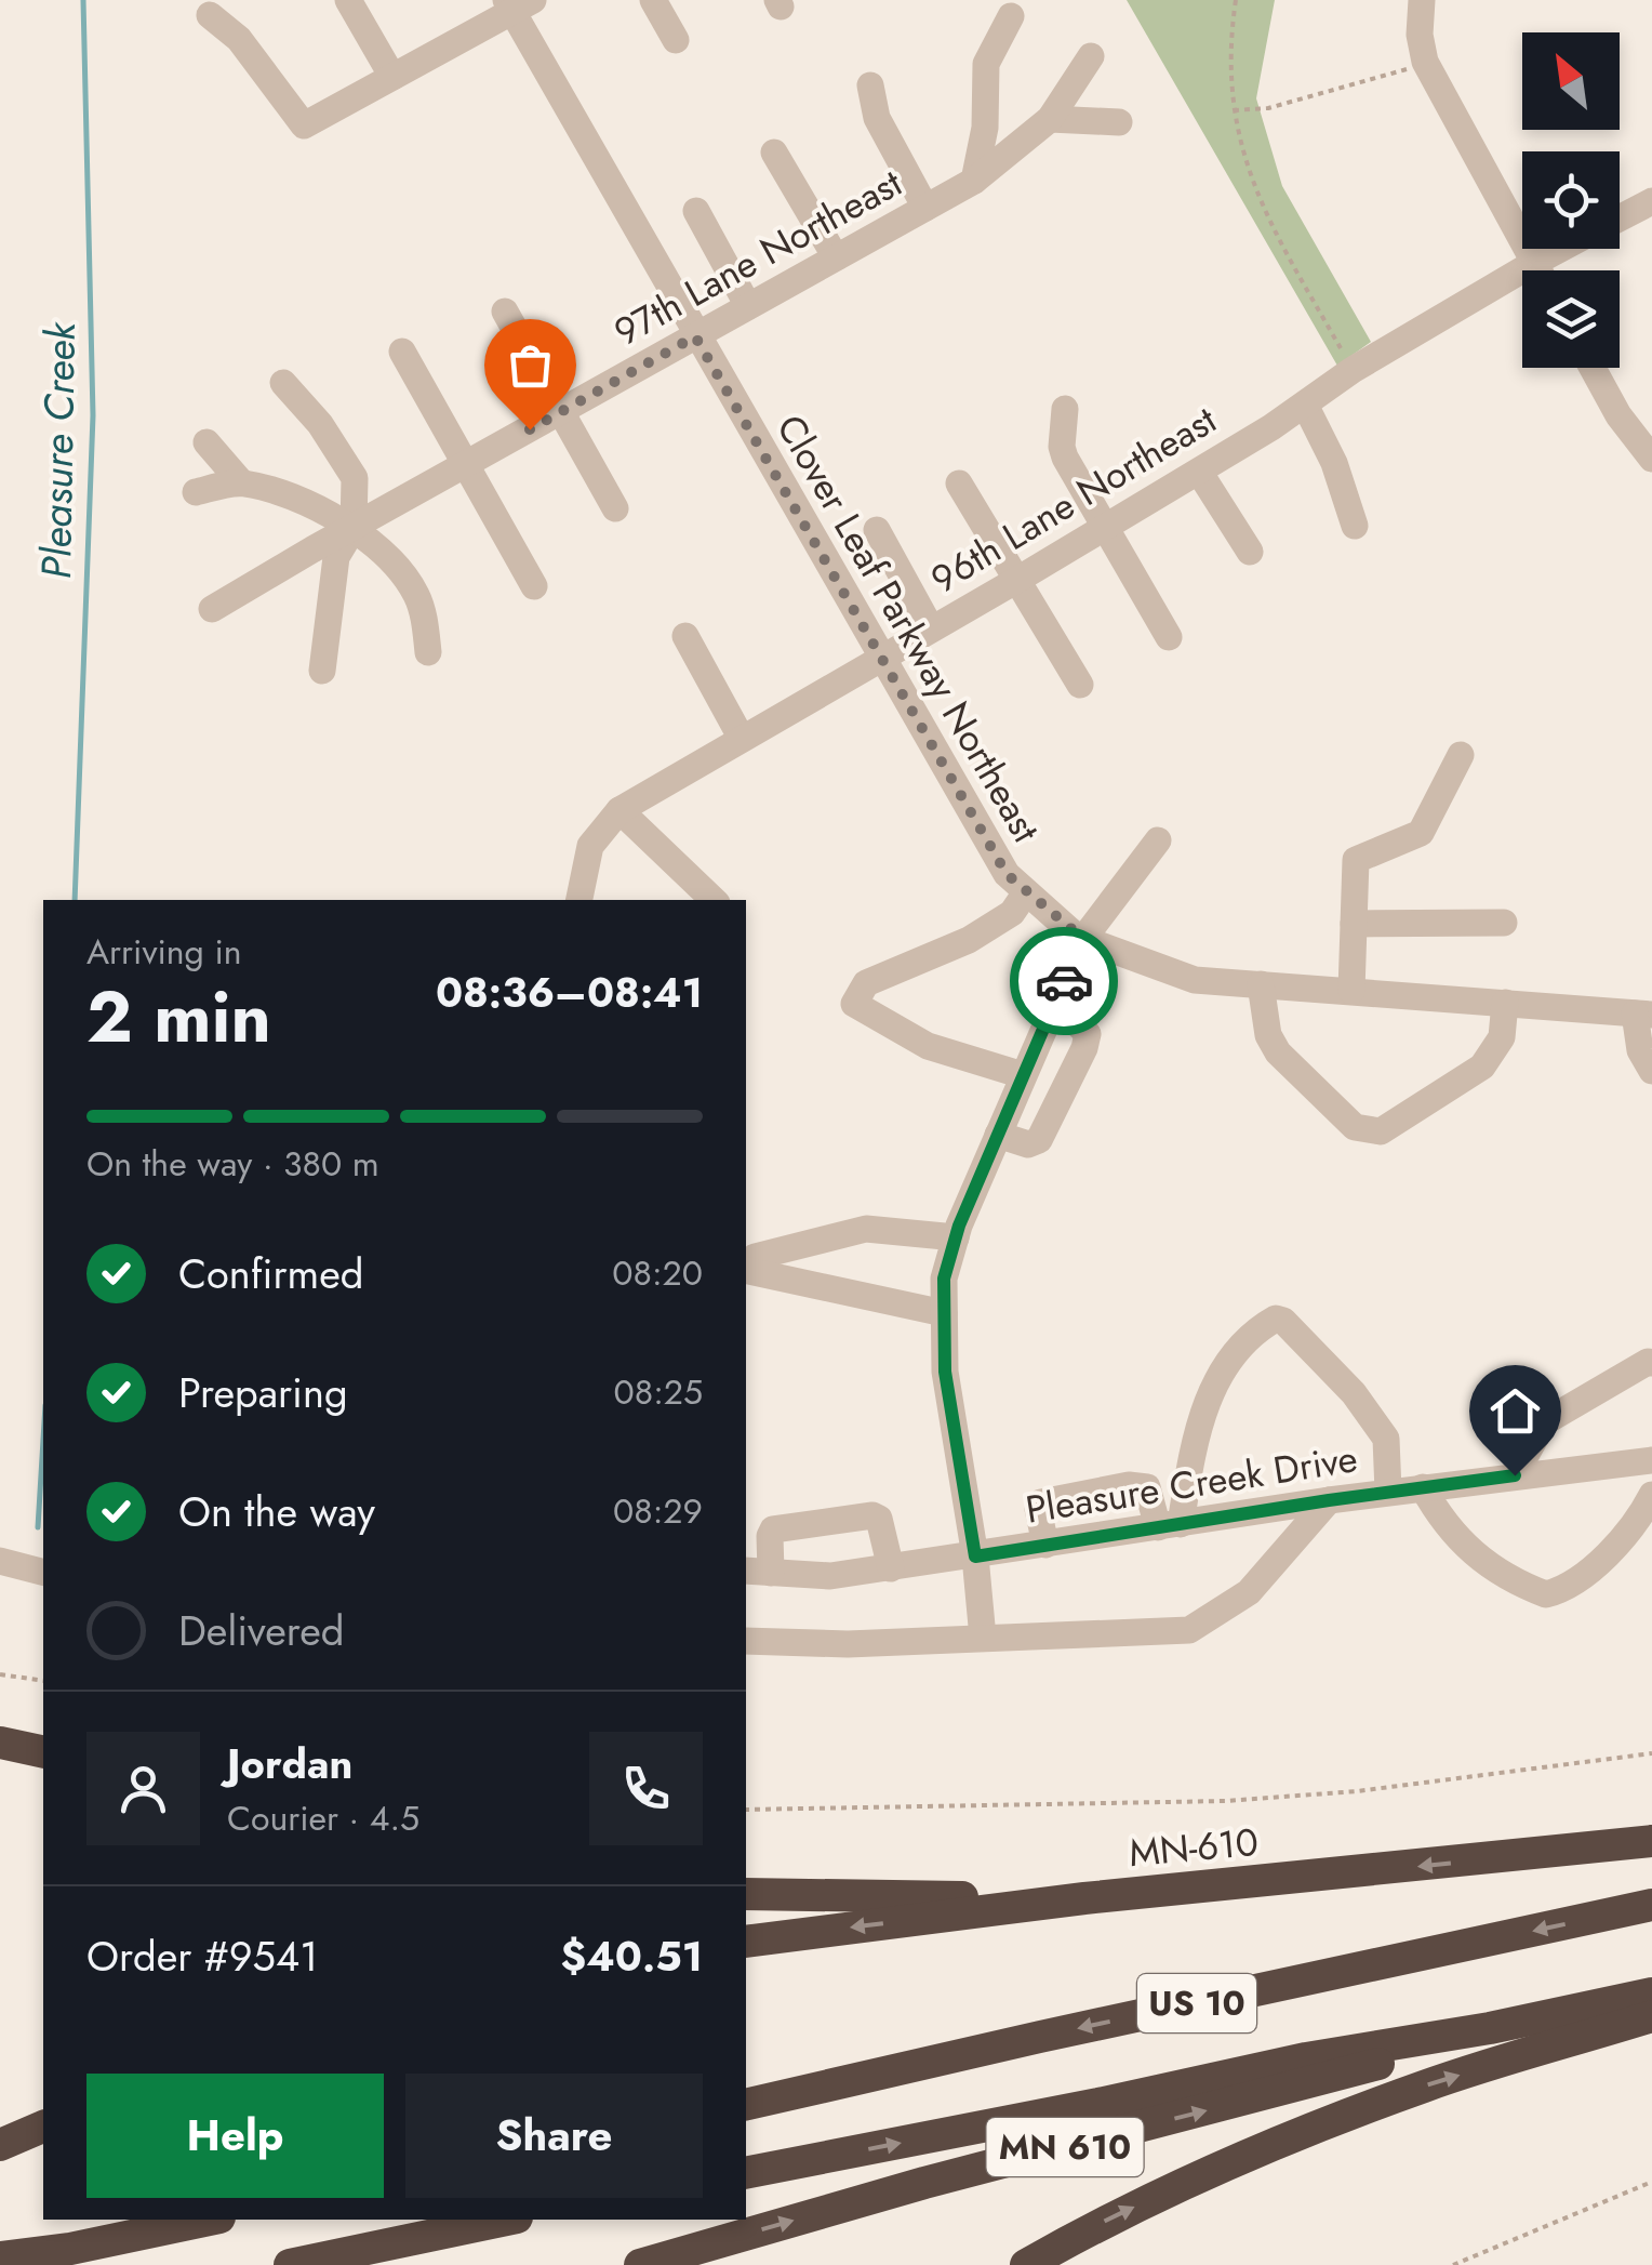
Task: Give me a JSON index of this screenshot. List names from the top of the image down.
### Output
{
  "streets": {
    "highway": ["MN-610", "US 10", "MN 610"],
    "street": [
      "97th Lane Northeast",
      "96th Lane Northeast",
      "Clover Leaf Parkway Northeast",
      "Pleasure Creek Drive"
    ]
  },
  "crossings": [
    ["97th Lane Northeast", "Clover Leaf Parkway Northeast"],
    ["96th Lane Northeast", "Clover Leaf Parkway Northeast"],
    ["US 10", "MN 610"]
  ],
  "water": ["Pleasure Creek"],
  "north": "top left",
  "page": {
    "heading": ["2 min", "Arriving in", "08:36–08:41"],
    "panel": [
      "Jordan",
      "Courier · 4.5",
      "Order #9541",
      "$40.51"
    ],
    "bar": "On the way · 380 m",
    "list": [
      ["Confirmed", "08:20"],
      ["Preparing", "08:25"],
      ["On the way", "08:29"],
      "Delivered"
    ],
    "buttons": ["Help", "Share"]
  }
}
